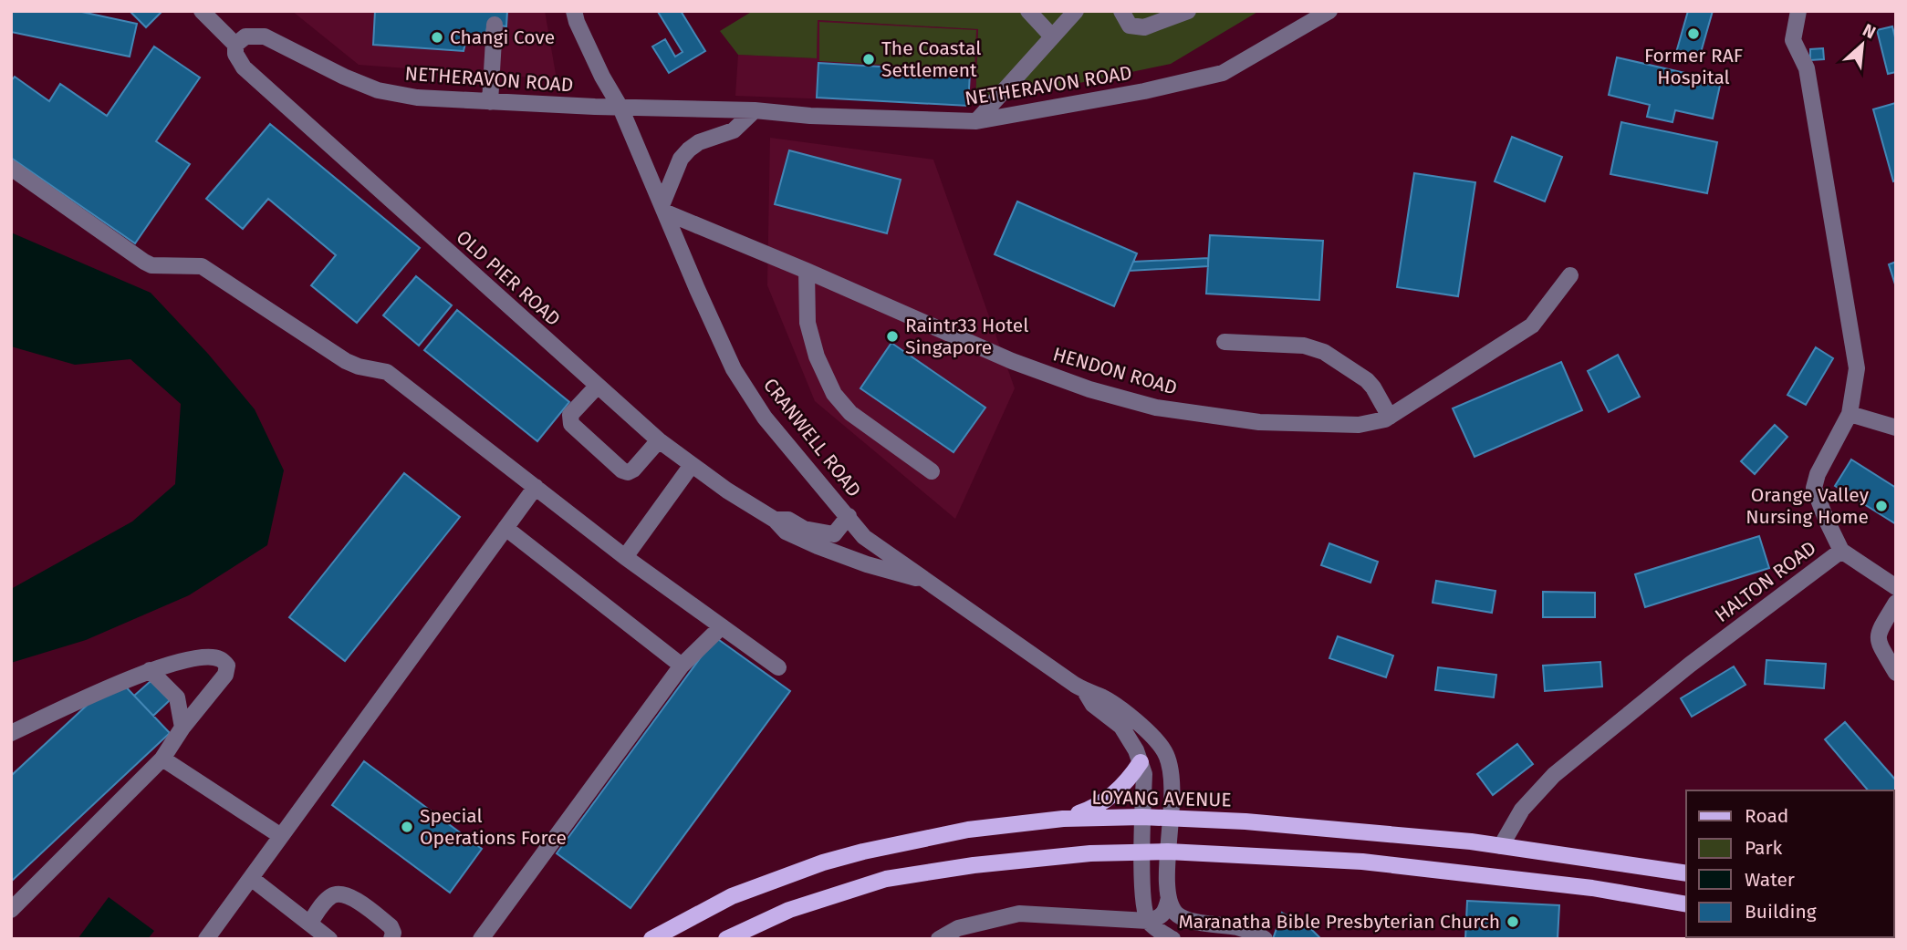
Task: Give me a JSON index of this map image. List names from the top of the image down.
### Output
{
  "streets": {
    "main road": ["LOYANG AVENUE"],
    "street": [
      "NETHERAVON ROAD",
      "OLD PIER ROAD",
      "HENDON ROAD",
      "CRANWELL ROAD",
      "HALTON ROAD"
    ]
  },
  "crossings": [
    ["NETHERAVON ROAD", "OLD PIER ROAD"],
    ["NETHERAVON ROAD", "CRANWELL ROAD"],
    ["OLD PIER ROAD", "CRANWELL ROAD"],
    ["HENDON ROAD", "CRANWELL ROAD"],
    ["CRANWELL ROAD", "LOYANG AVENUE"],
    ["HALTON ROAD", "LOYANG AVENUE"]
  ],
  "places": [
    "Former RAF Hospital",
    "Changi Cove",
    "The Coastal Settlement",
    "Raintr33 Hotel Singapore",
    "Orange Valley Nursing Home",
    "Special Operations Force",
    "Maranatha Bible Presbyterian Church"
  ],
  "legend": [
    "Road",
    "Park",
    "Water",
    "Building"
  ],
  "north": "top right"
}
